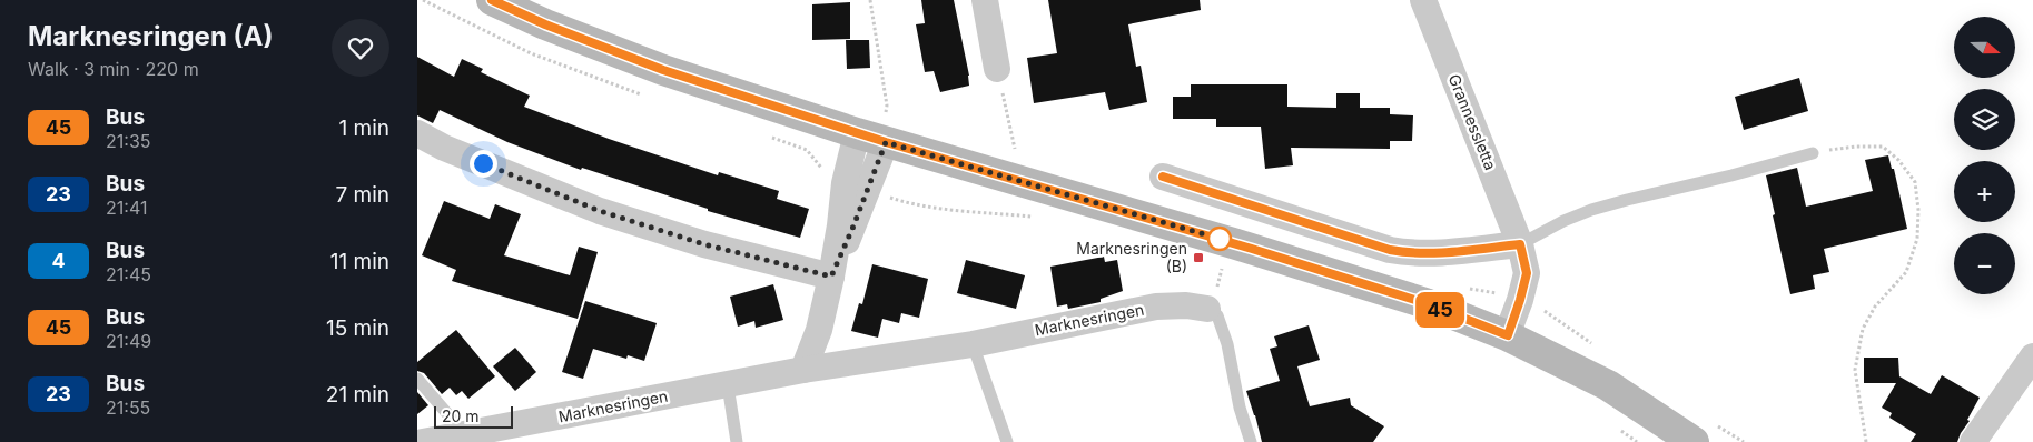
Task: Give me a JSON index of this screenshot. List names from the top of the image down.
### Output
{
  "streets": {
    "street": ["Grannessletta", "Marknesringen"]
  },
  "places": {
    "transit": ["Marknesringen (B)"]
  },
  "lines": ["bus line 45"],
  "scale_bar": "20 m",
  "north": "right",
  "page": {
    "heading": ["Marknesringen (A)", "Walk · 3 min · 220 m"],
    "on_map": "45",
    "map_buttons": ["+", "−"],
    "list": [
      {
        "mark": "45",
        "name": "Bus",
        "note": "21:35",
        "value": "1 min"
      },
      {
        "mark": "23",
        "name": "Bus",
        "note": "21:41",
        "value": "7 min"
      },
      {
        "mark": "4",
        "name": "Bus",
        "note": "21:45",
        "value": "11 min"
      },
      {
        "mark": "45",
        "name": "Bus",
        "note": "21:49",
        "value": "15 min"
      },
      {
        "mark": "23",
        "name": "Bus",
        "note": "21:55",
        "value": "21 min"
      }
    ],
    "scale": "20 m"
  }
}
